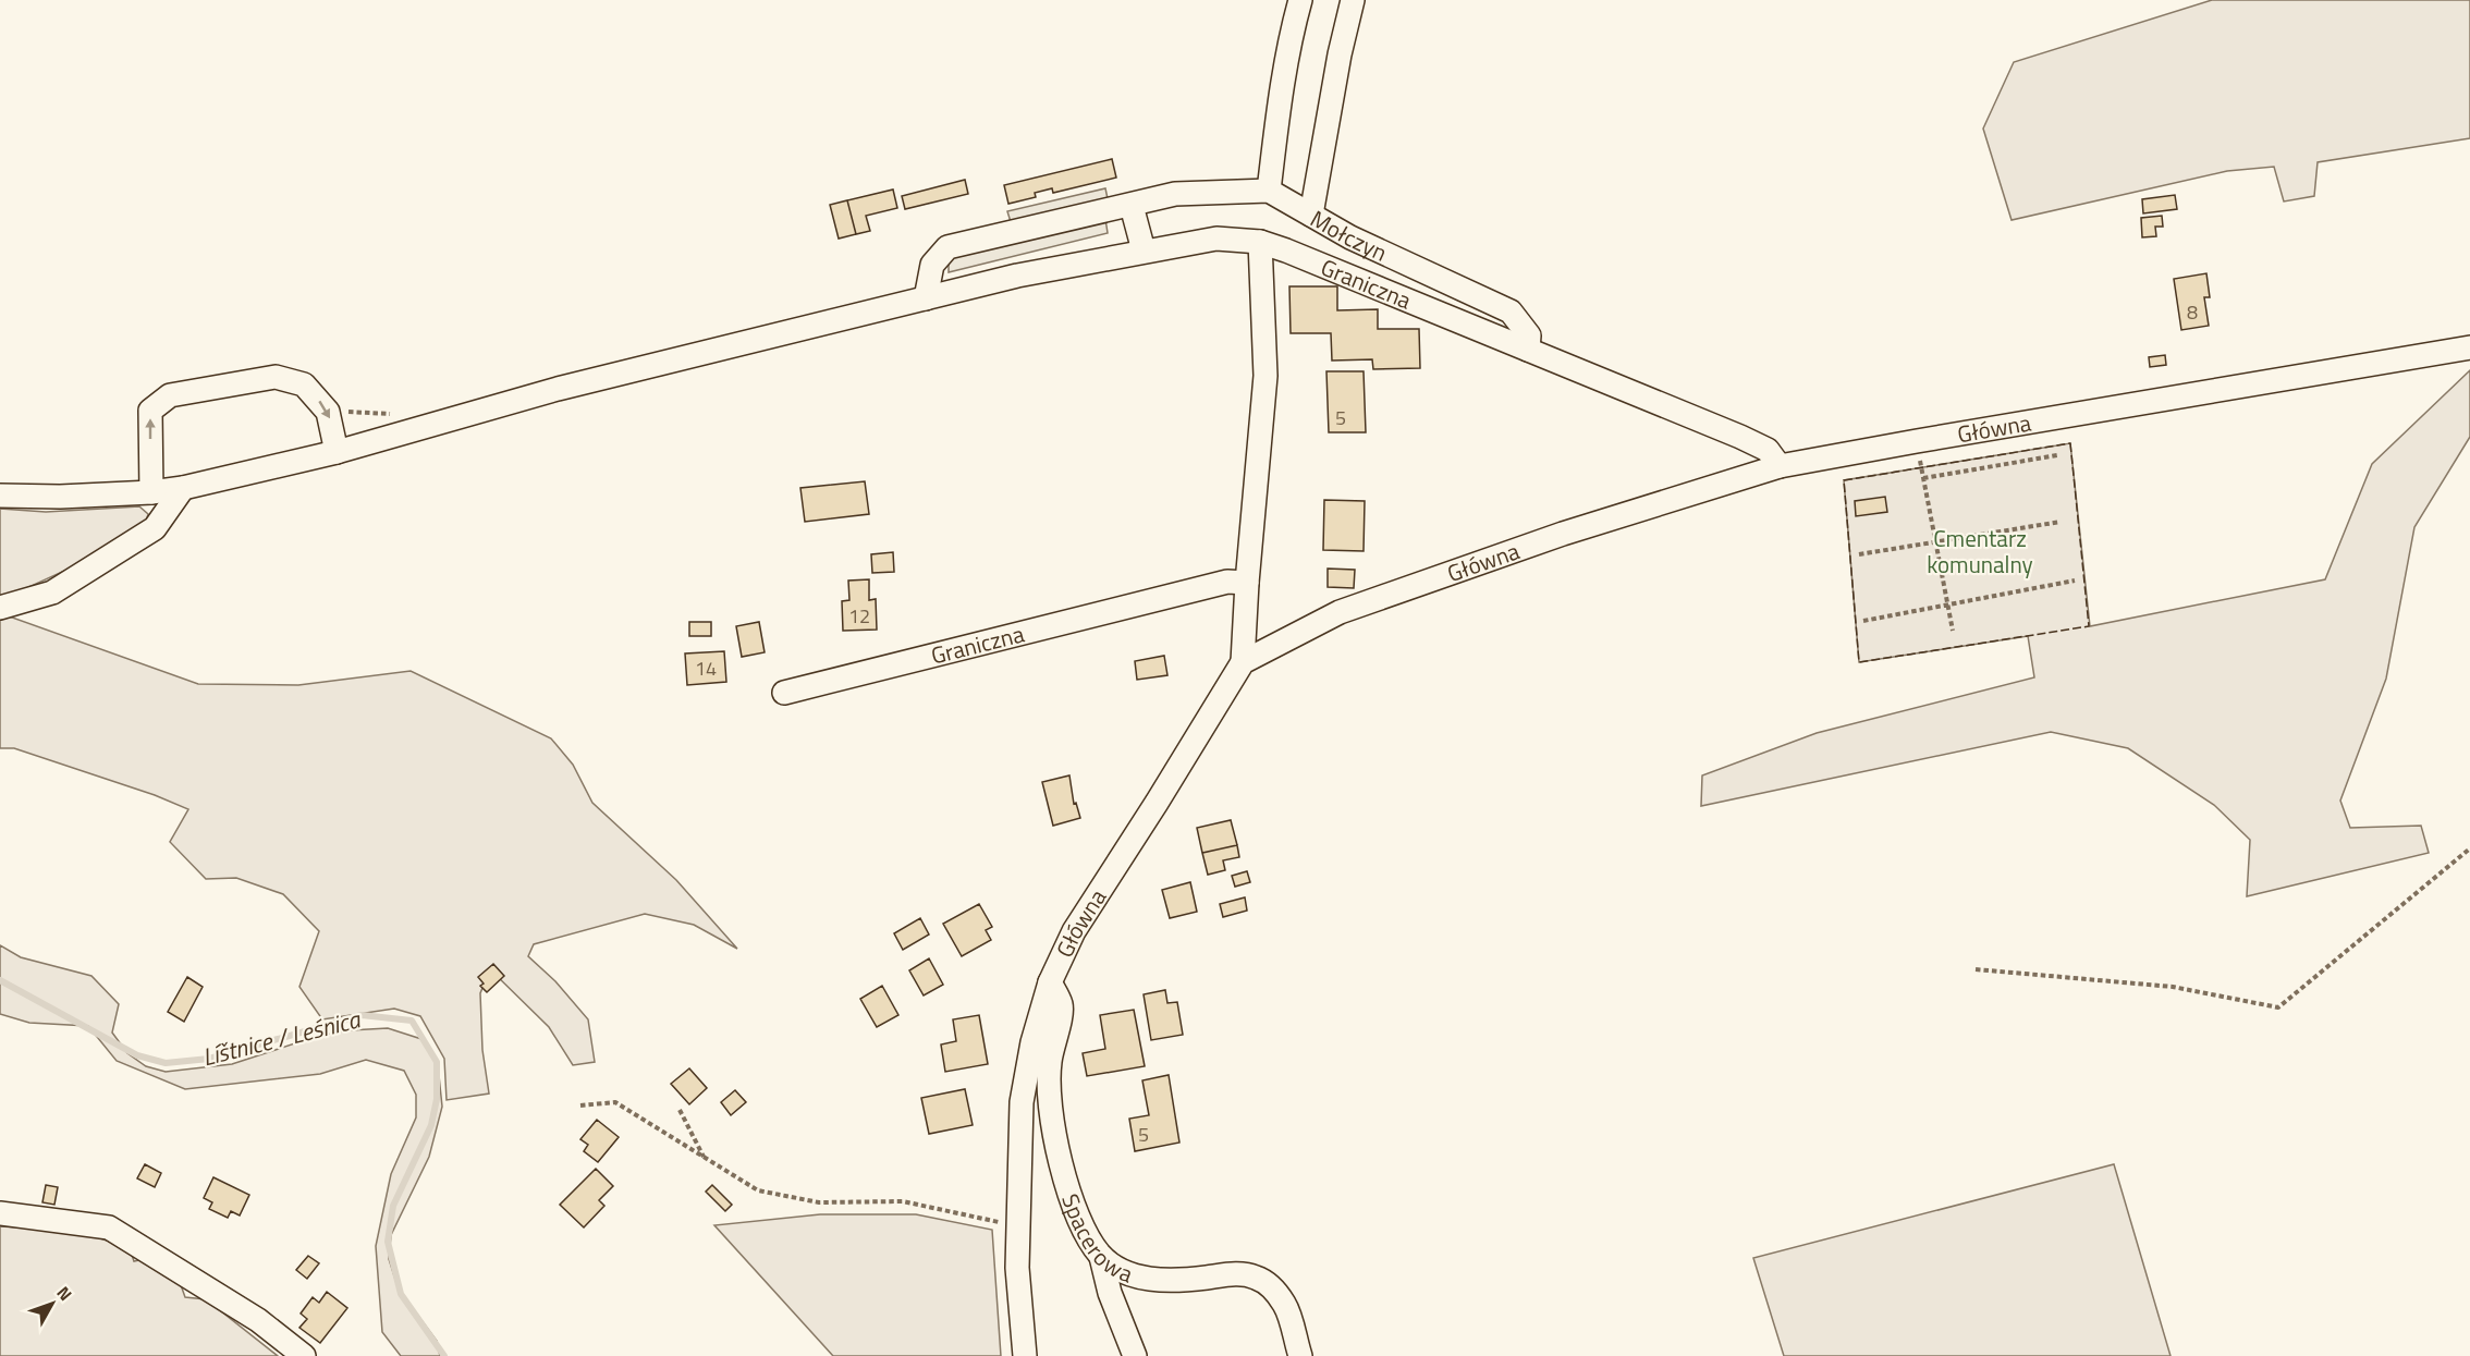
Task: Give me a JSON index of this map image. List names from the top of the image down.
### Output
{
  "streets": {
    "street": [
      "Mołczyn",
      "Graniczna",
      "Główna",
      "Spacerowa"
    ]
  },
  "crossings": [
    ["Mołczyn", "Graniczna"],
    ["Graniczna", "Główna"],
    ["Główna", "Spacerowa"]
  ],
  "water": ["Líštnice / Leśnica"],
  "parks": ["Cmentarz komunalny"],
  "house_numbers": [
    "8",
    "5",
    "12",
    "14",
    "5"
  ],
  "north": "top right"
}
